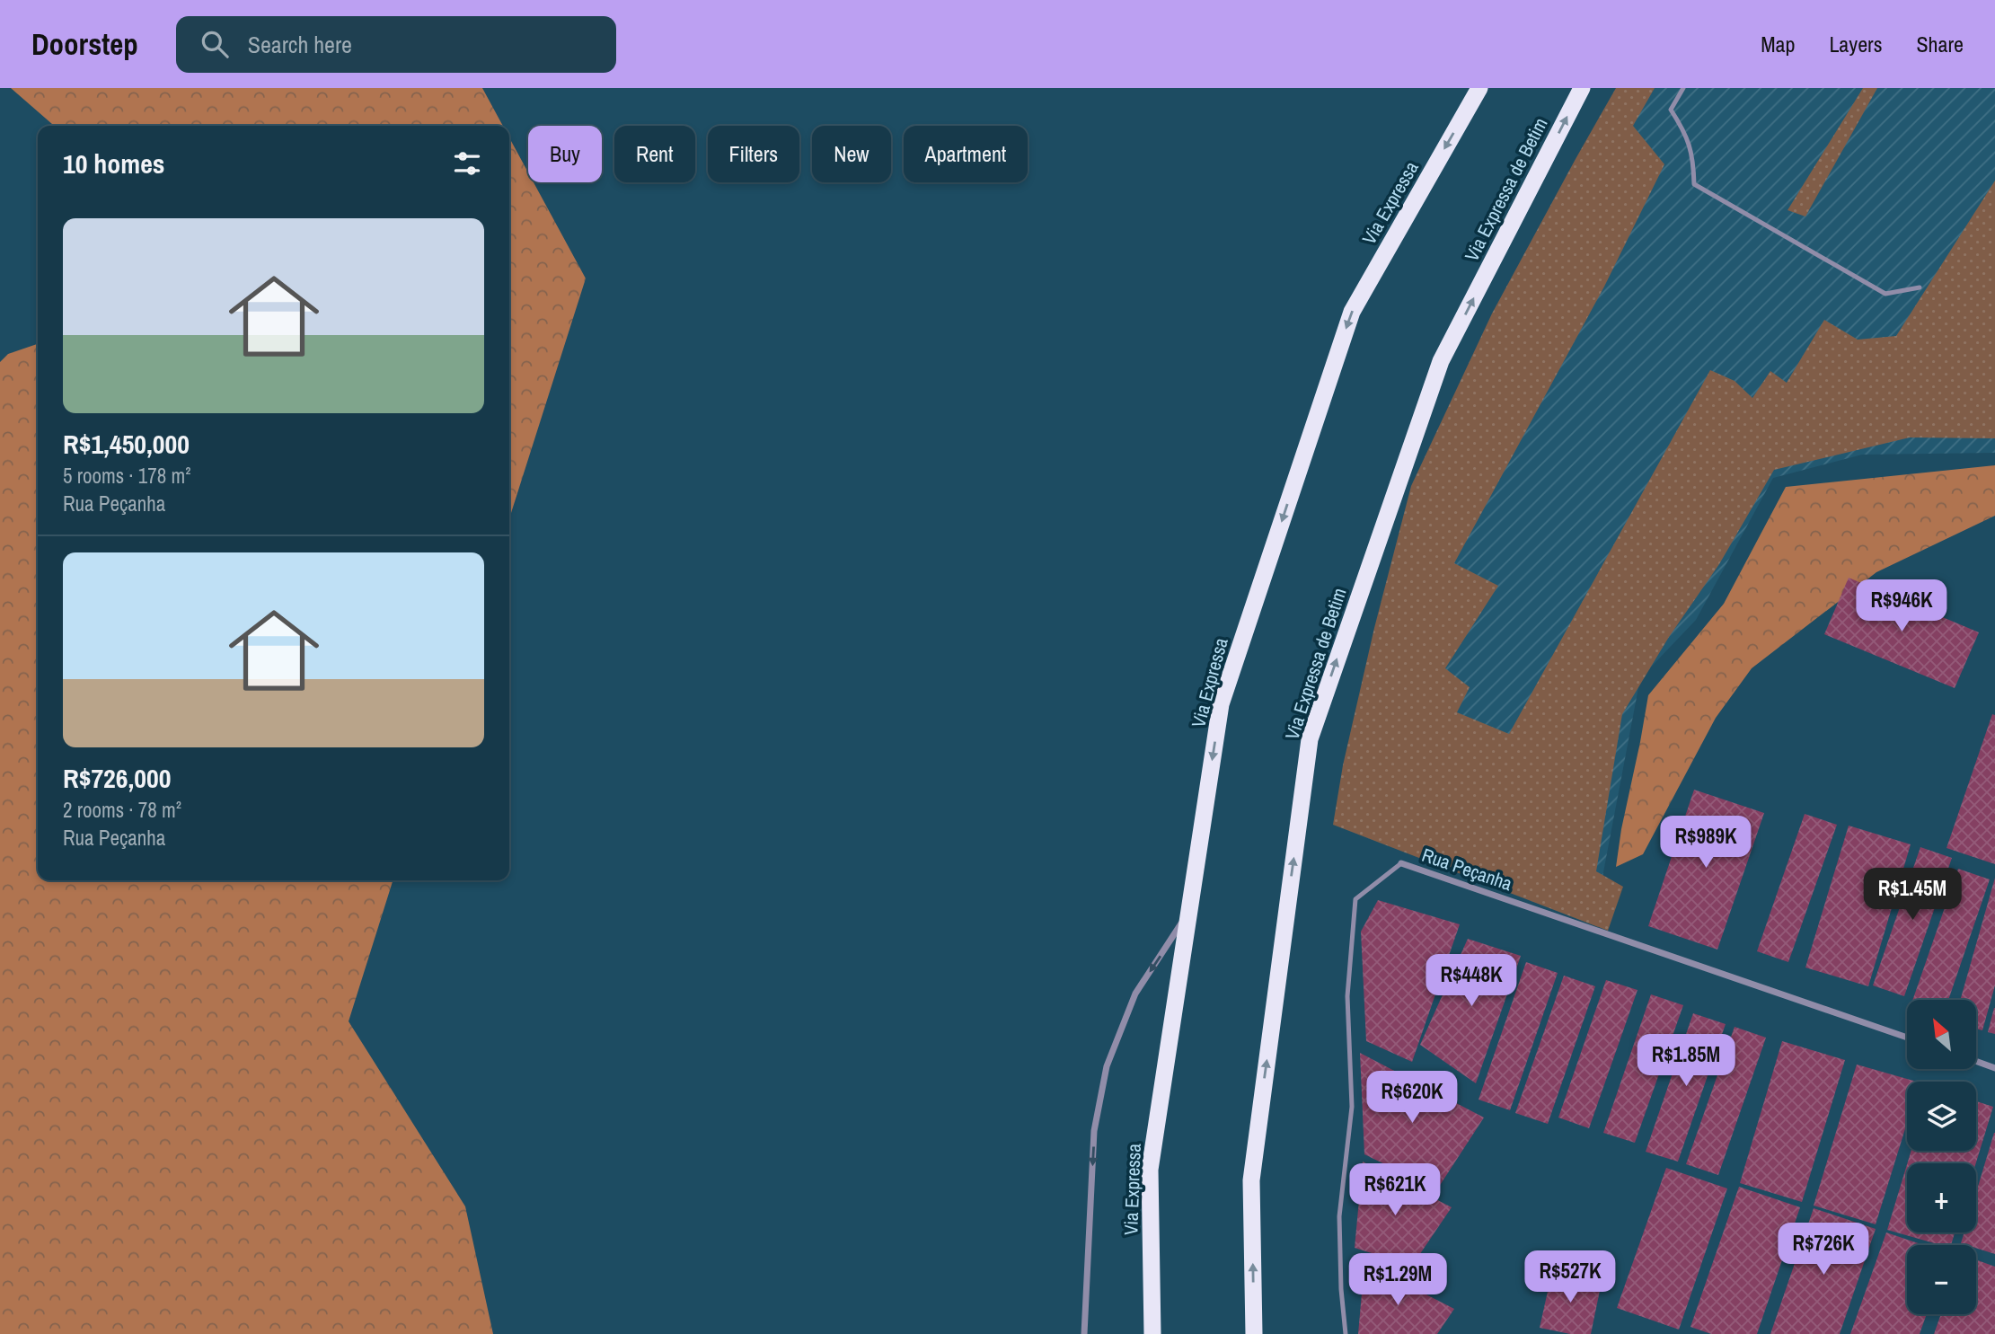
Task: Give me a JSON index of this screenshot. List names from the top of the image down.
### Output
{
  "streets": {
    "highway": ["Via Expressa de Betim", "Via Expressa"],
    "street": ["Rua Peçanha"]
  },
  "one_way": ["Via Expressa de Betim", "Via Expressa"],
  "north": "top left",
  "page": {
    "header": "Doorstep",
    "search": "Search here",
    "nav": ["Map", "Layers", "Share"],
    "chip": [
      "Buy",
      "Rent",
      "Filters",
      "New",
      "Apartment"
    ],
    "heading": "10 homes",
    "list": [
      {
        "name": "R$1,450,000",
        "note": "5 rooms · 178 m² · Rua Peçanha"
      },
      {
        "name": "R$726,000",
        "note": "2 rooms · 78 m² · Rua Peçanha"
      }
    ],
    "price": [
      "R$946K",
      "R$989K",
      "R$1.45M",
      "R$448K",
      "R$1.85M",
      "R$620K",
      "R$621K",
      "R$726K",
      "R$527K",
      "R$1.29M"
    ],
    "map_buttons": ["+", "−"]
  }
}
